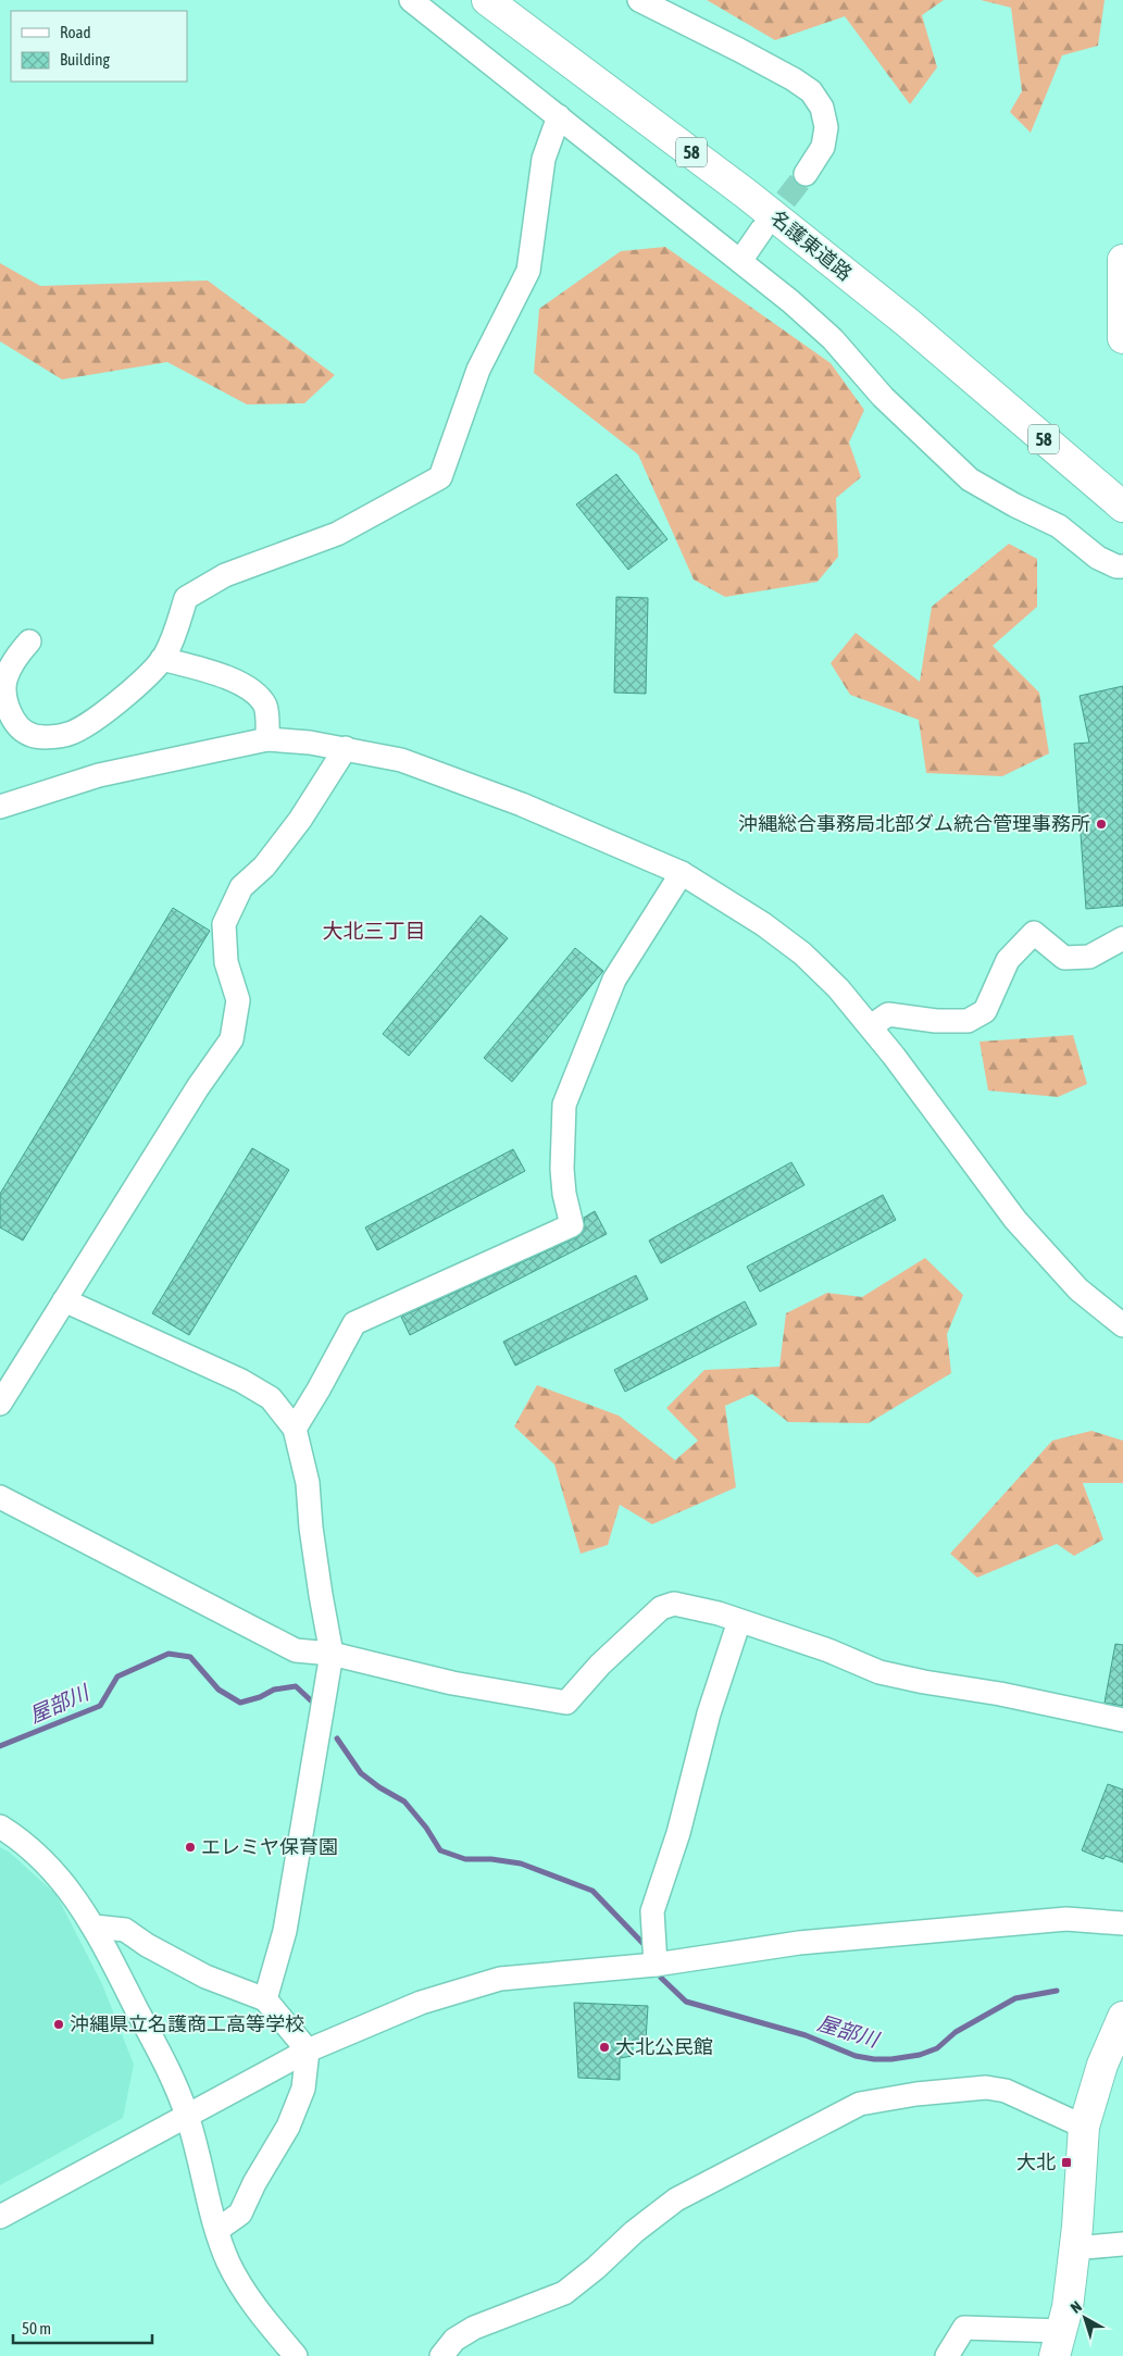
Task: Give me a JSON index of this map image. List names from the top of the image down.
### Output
{
  "streets": {
    "main road": ["58", "名護東道路"]
  },
  "districts": ["大北三丁目"],
  "water": ["屋部川"],
  "places": {
    "other": [
      "沖縄総合事務局北部ダム統合管理事務所",
      "エレミヤ保育園",
      "沖縄県立名護商工高等学校",
      "大北公民館"
    ],
    "transit": ["大北"]
  },
  "legend": ["Road", "Building"],
  "scale_bar": "50 m",
  "north": "top left"
}
